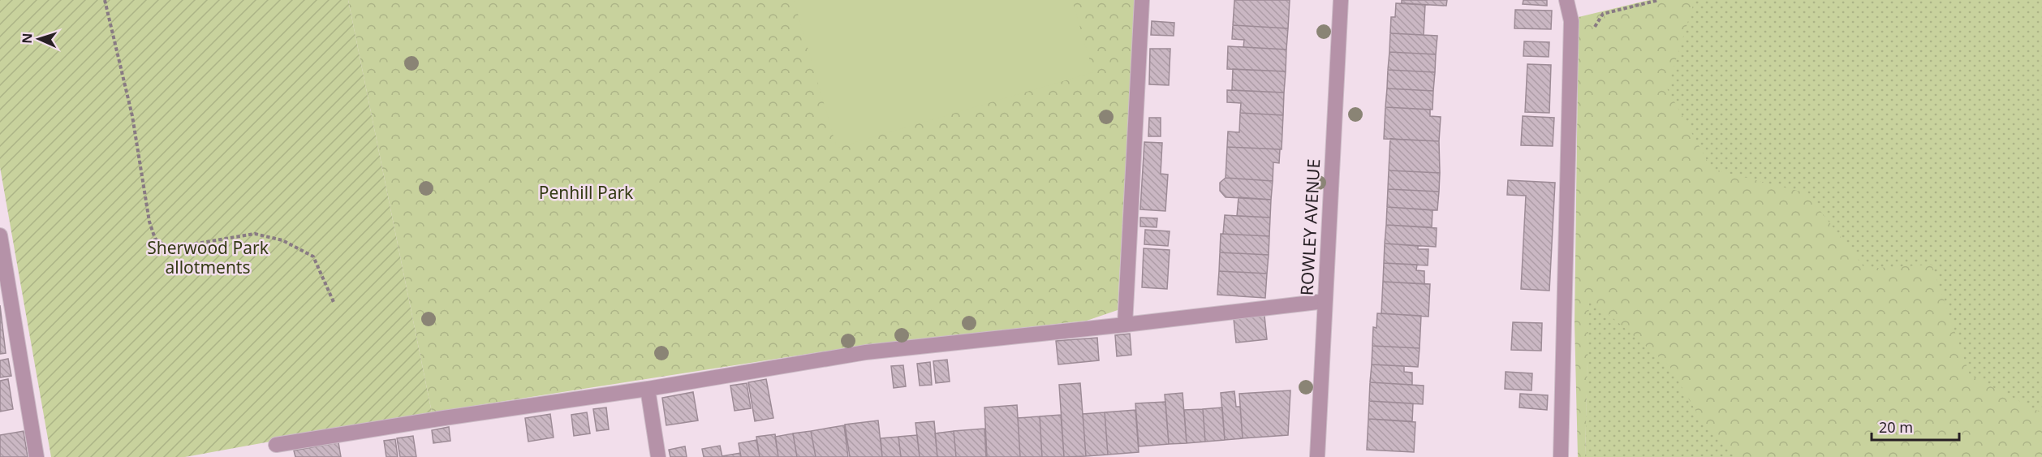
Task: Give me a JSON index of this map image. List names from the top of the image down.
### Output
{
  "streets": {
    "street": ["ROWLEY AVENUE"]
  },
  "parks": ["Penhill Park", "Sherwood Park allotments"],
  "scale_bar": "20 m",
  "north": "left"
}
